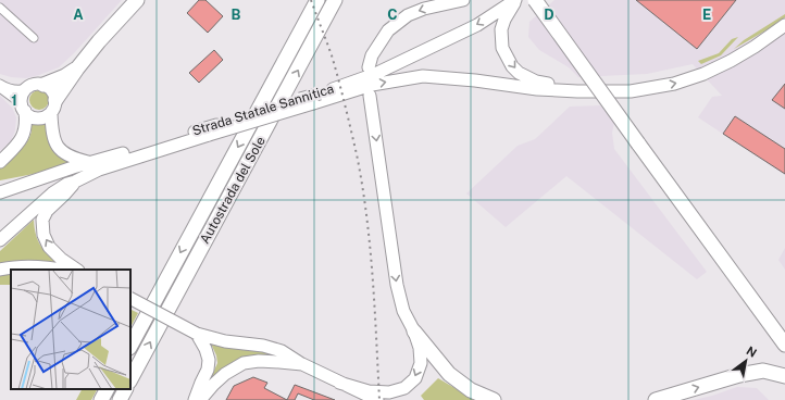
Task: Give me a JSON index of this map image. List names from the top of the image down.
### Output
{
  "streets": {
    "highway": ["Autostrada del Sole"],
    "main road": ["Strada Statale Sannitica"]
  },
  "north": "top right",
  "grid": {
    "columns": [
      "A",
      "B",
      "C",
      "D",
      "E"
    ],
    "rows": ["1"]
  }
}
